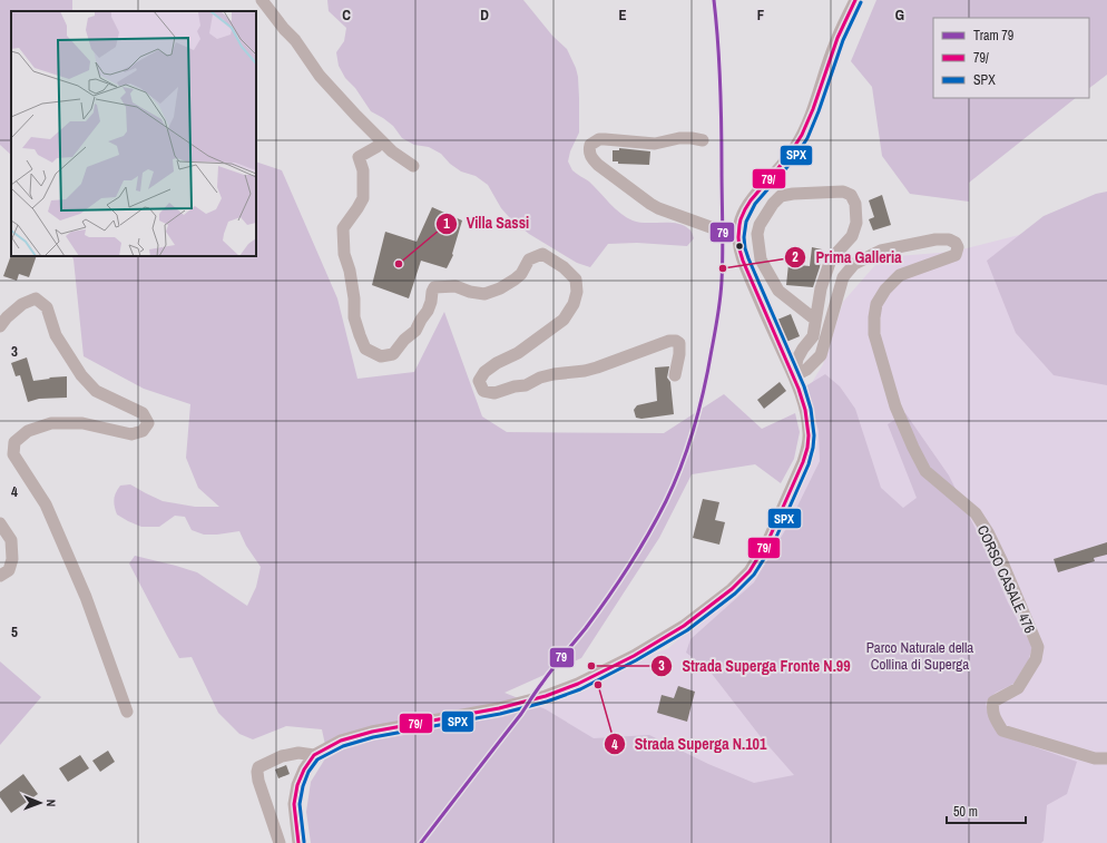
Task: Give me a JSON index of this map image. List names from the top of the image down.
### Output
{
  "streets": {
    "street": ["CORSO CASALE 476"]
  },
  "parks": ["Parco Naturale della Collina di Superga"],
  "places": [
    "Villa Sassi",
    "Prima Galleria",
    "Strada Superga Fronte N.99",
    "Strada Superga N.101"
  ],
  "lines": ["tram line 79", "transit line 79/", "transit line SPX"],
  "legend": ["Tram 79", "79/", "SPX"],
  "scale_bar": "50 m",
  "north": "right",
  "grid": {
    "columns": [
      "C",
      "D",
      "E",
      "F",
      "G"
    ],
    "rows": ["3", "4", "5"]
  }
}
